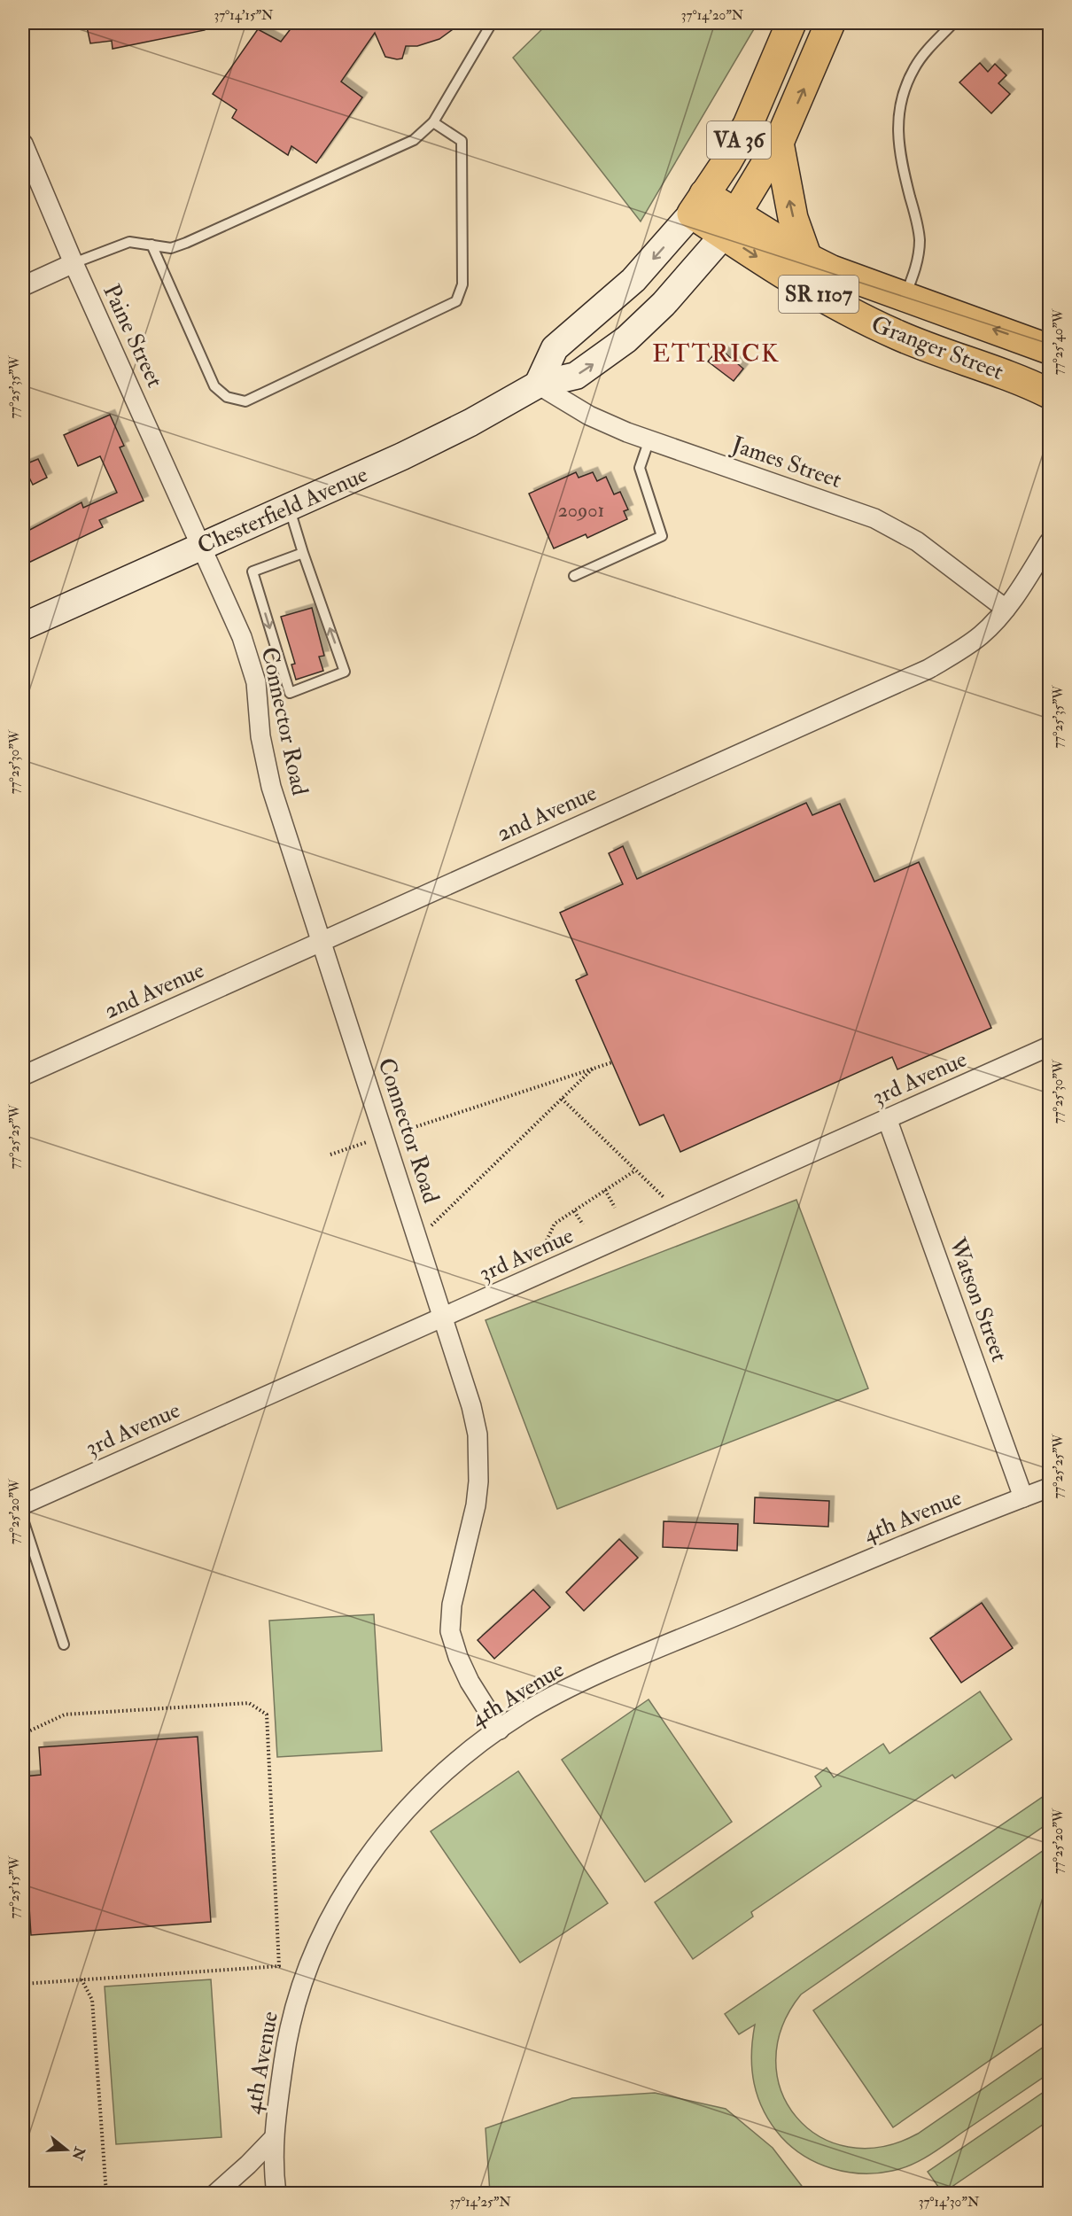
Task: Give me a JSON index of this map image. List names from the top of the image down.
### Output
{
  "streets": {
    "main road": [
      "VA 36",
      "SR 1107",
      "Granger Street",
      "Chesterfield Avenue"
    ],
    "street": [
      "Paine Street",
      "James Street",
      "Connector Road",
      "2nd Avenue",
      "3rd Avenue",
      "Watson Street",
      "4th Avenue"
    ]
  },
  "crossings": [
    ["VA 36", "Granger Street"],
    ["VA 36", "James Street"],
    ["VA 36", "Chesterfield Avenue"],
    ["Paine Street", "Chesterfield Avenue"],
    ["Paine Street", "Connector Road"],
    ["Granger Street", "Chesterfield Avenue"],
    ["James Street", "Chesterfield Avenue"],
    ["James Street", "2nd Avenue"],
    ["Chesterfield Avenue", "Connector Road"],
    ["Connector Road", "2nd Avenue"],
    ["Connector Road", "3rd Avenue"],
    ["Connector Road", "4th Avenue"],
    ["3rd Avenue", "Watson Street"],
    ["Watson Street", "4th Avenue"]
  ],
  "districts": ["ETTRICK"],
  "house_numbers": ["20901"],
  "north": "right",
  "coordinates": [
    "37°14'15\"N",
    "37°14'20\"N",
    "77°25'40\"W",
    "77°25'35\"W",
    "77°25'30\"W",
    "77°25'25\"W",
    "77°25'20\"W",
    "77°25'15\"W",
    "37°14'25\"N",
    "37°14'30\"N"
  ]
}
